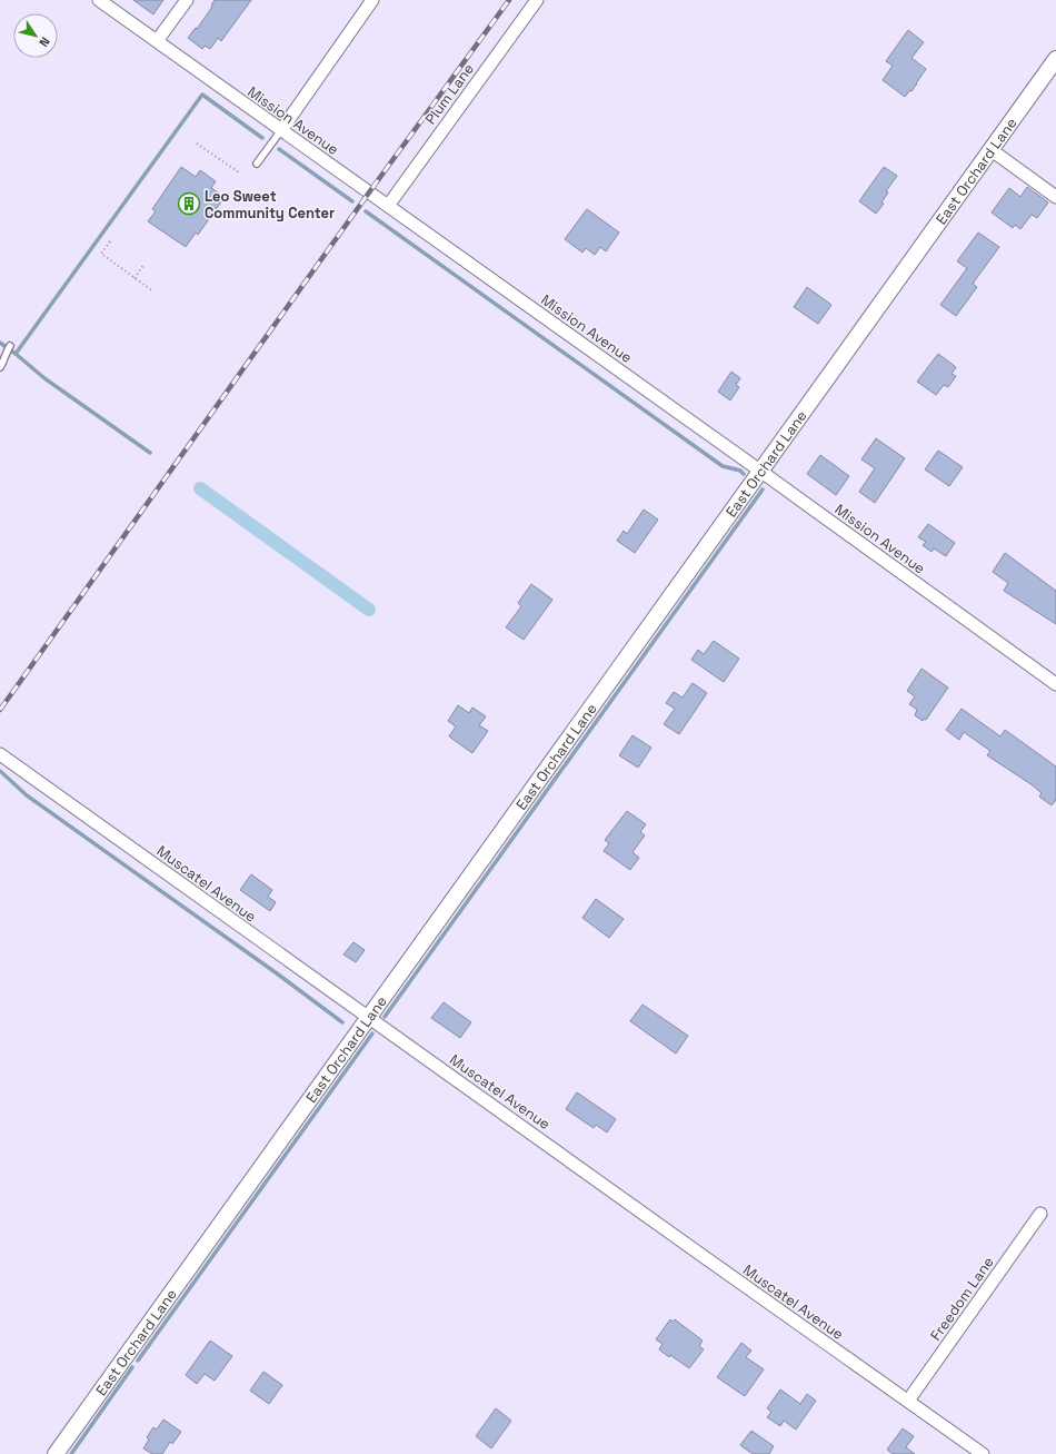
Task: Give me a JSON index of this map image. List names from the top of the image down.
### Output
{
  "streets": {
    "street": [
      "Plum Lane",
      "Mission Avenue",
      "East Orchard Lane",
      "Muscatel Avenue",
      "Freedom Lane"
    ]
  },
  "crossings": [
    ["Plum Lane", "Mission Avenue"],
    ["Mission Avenue", "East Orchard Lane"],
    ["East Orchard Lane", "Muscatel Avenue"],
    ["Muscatel Avenue", "Freedom Lane"]
  ],
  "places": {
    "building": ["Leo Sweet Community Center"]
  },
  "north": "bottom right"
}
